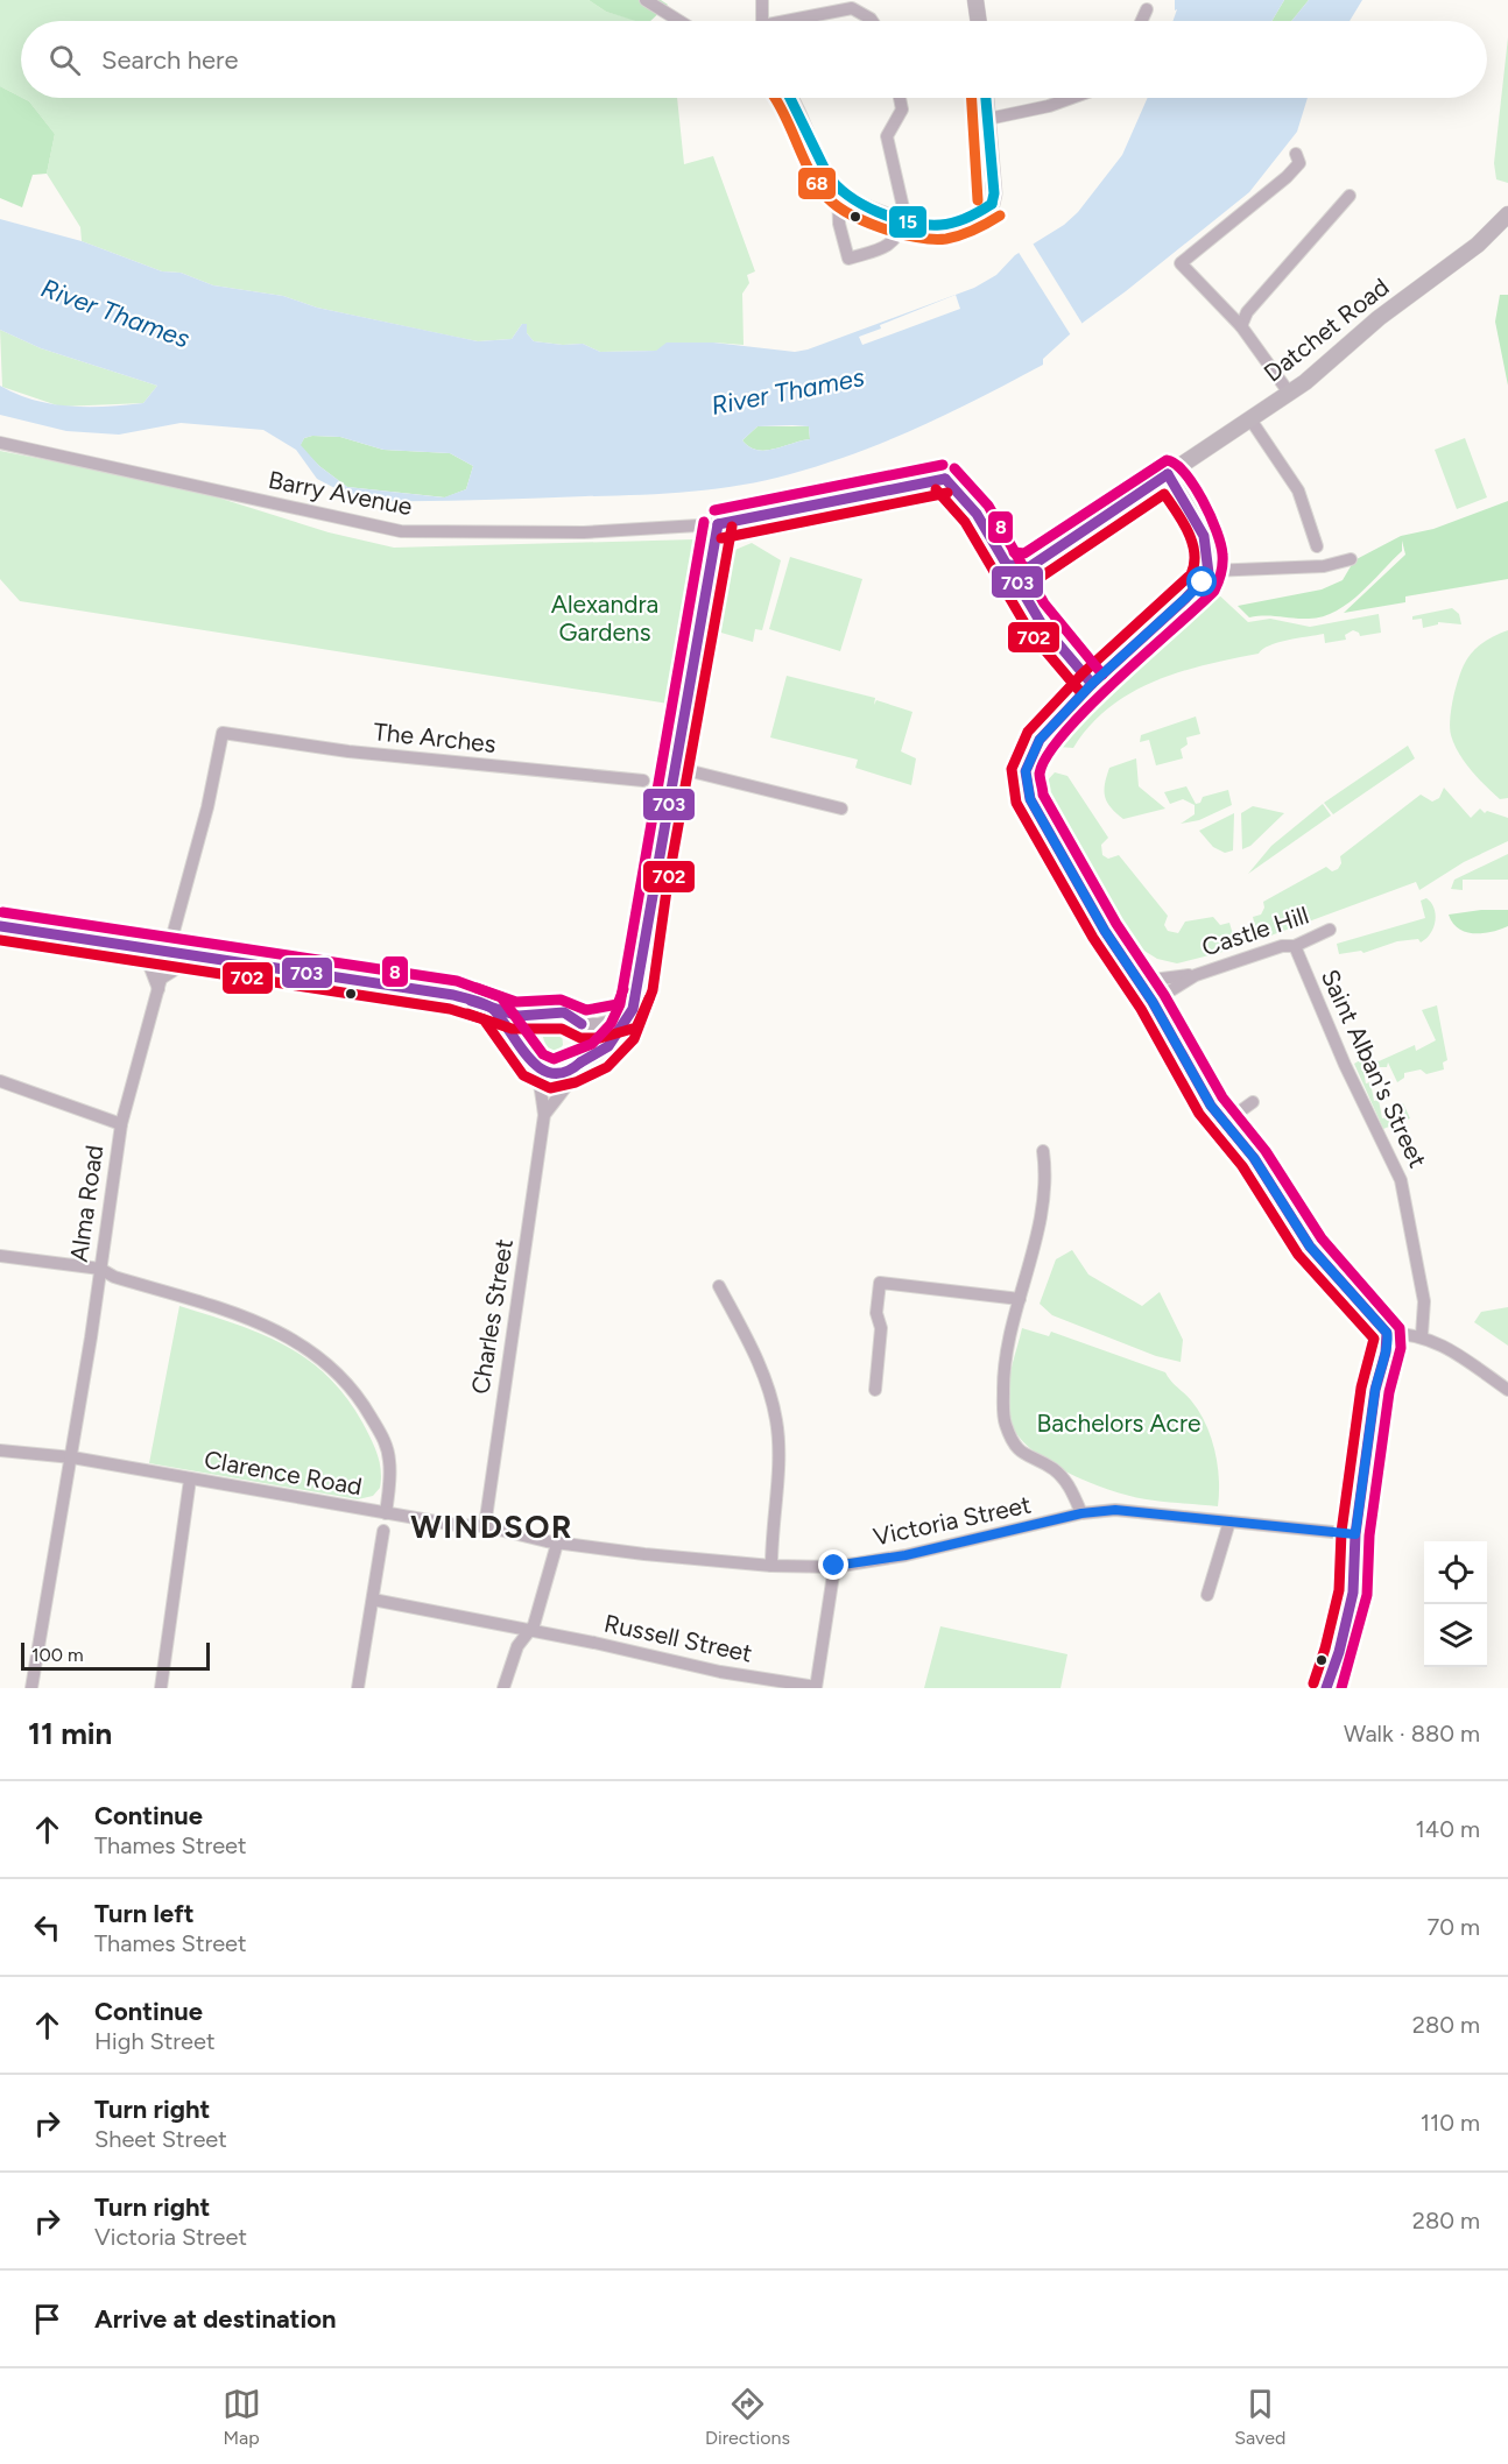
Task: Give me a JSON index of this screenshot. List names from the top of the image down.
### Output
{
  "streets": {
    "main road": ["Datchet Road"],
    "street": [
      "Barry Avenue",
      "The Arches",
      "Castle Hill",
      "Saint Alban's Street",
      "Alma Road",
      "Charles Street",
      "Clarence Road",
      "Victoria Street",
      "Russell Street"
    ]
  },
  "crossings": [
    ["The Arches", "Alma Road"],
    ["Castle Hill", "Saint Alban's Street"],
    ["Alma Road", "Clarence Road"],
    ["Charles Street", "Clarence Road"],
    ["Clarence Road", "Victoria Street"]
  ],
  "districts": ["WINDSOR"],
  "water": ["River Thames"],
  "parks": ["Alexandra Gardens", "Bachelors Acre"],
  "lines": [
    "transit line 15",
    "transit line 68",
    "transit line 8",
    "transit line 703",
    "transit line 702"
  ],
  "scale_bar": "100 m",
  "page": {
    "search": "Search here",
    "scale": "100 m",
    "heading": ["11 min", "Walk · 880 m"],
    "list": [
      ["Continue", "Thames Street", "140 m"],
      ["Turn left", "Thames Street", "70 m"],
      ["Continue", "High Street", "280 m"],
      ["Turn right", "Sheet Street", "110 m"],
      ["Turn right", "Victoria Street", "280 m"],
      "Arrive at destination"
    ],
    "nav": ["Map", "Directions", "Saved"]
  }
}
